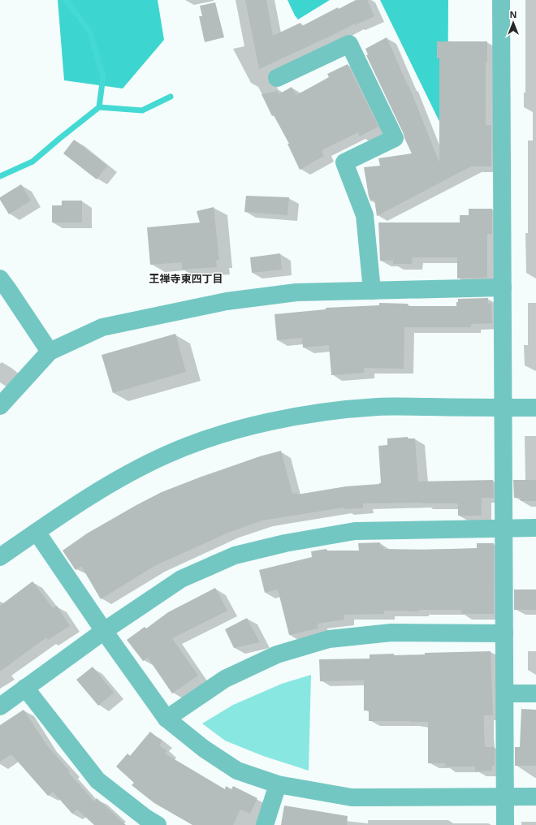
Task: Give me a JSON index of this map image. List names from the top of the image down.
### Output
{
  "districts": ["王禅寺東四丁目"],
  "north": "top"
}
